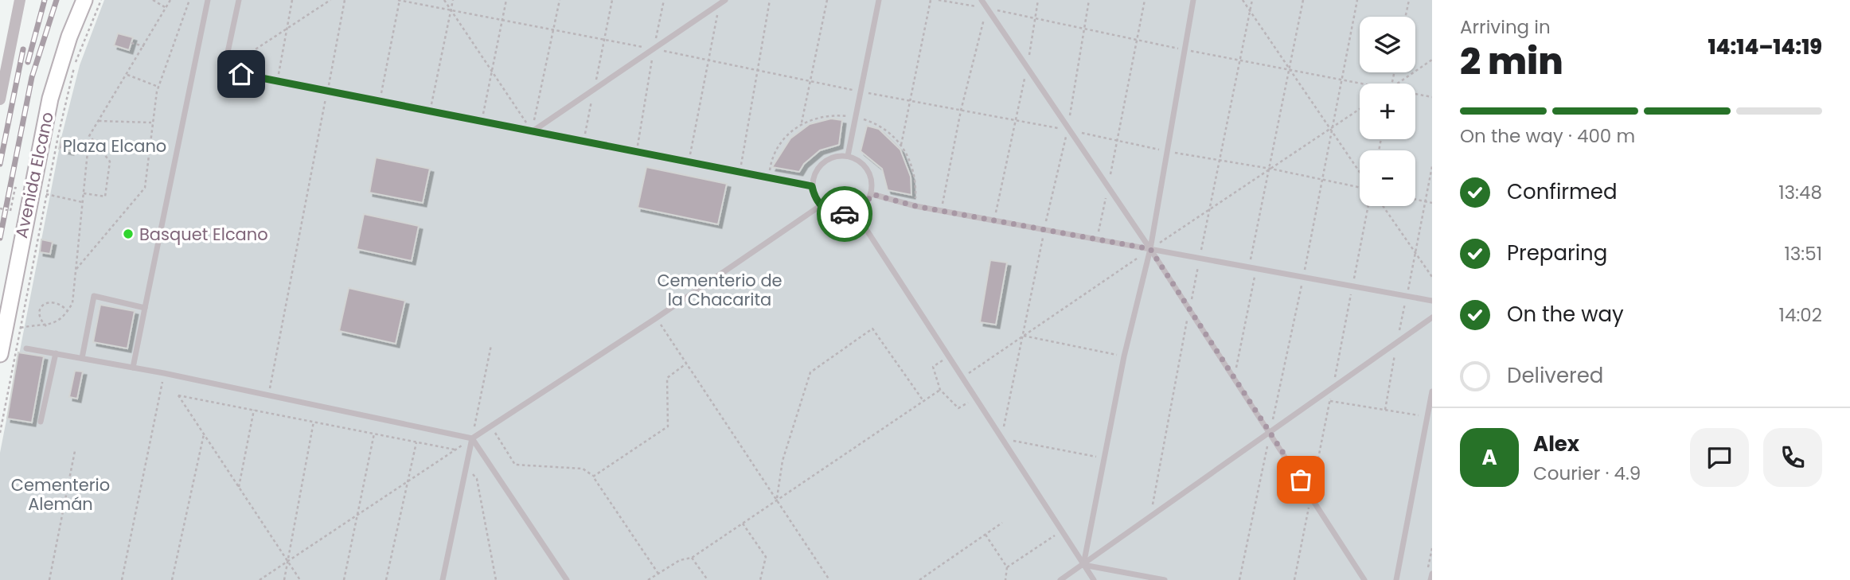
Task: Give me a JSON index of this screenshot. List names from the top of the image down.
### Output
{
  "streets": {
    "main road": ["Avenida Elcano"]
  },
  "parks": ["Plaza Elcano", "Cementerio de la Chacarita", "Cementerio Alemán"],
  "places": ["Basquet Elcano"],
  "page": {
    "heading": ["2 min", "Arriving in", "14:14–14:19"],
    "panel": ["Alex", "Courier · 4.9"],
    "map_buttons": ["+", "−"],
    "bar": "On the way · 400 m",
    "list": [
      ["Confirmed", "13:48"],
      ["Preparing", "13:51"],
      ["On the way", "14:02"],
      "Delivered"
    ],
    "round": "A"
  }
}
